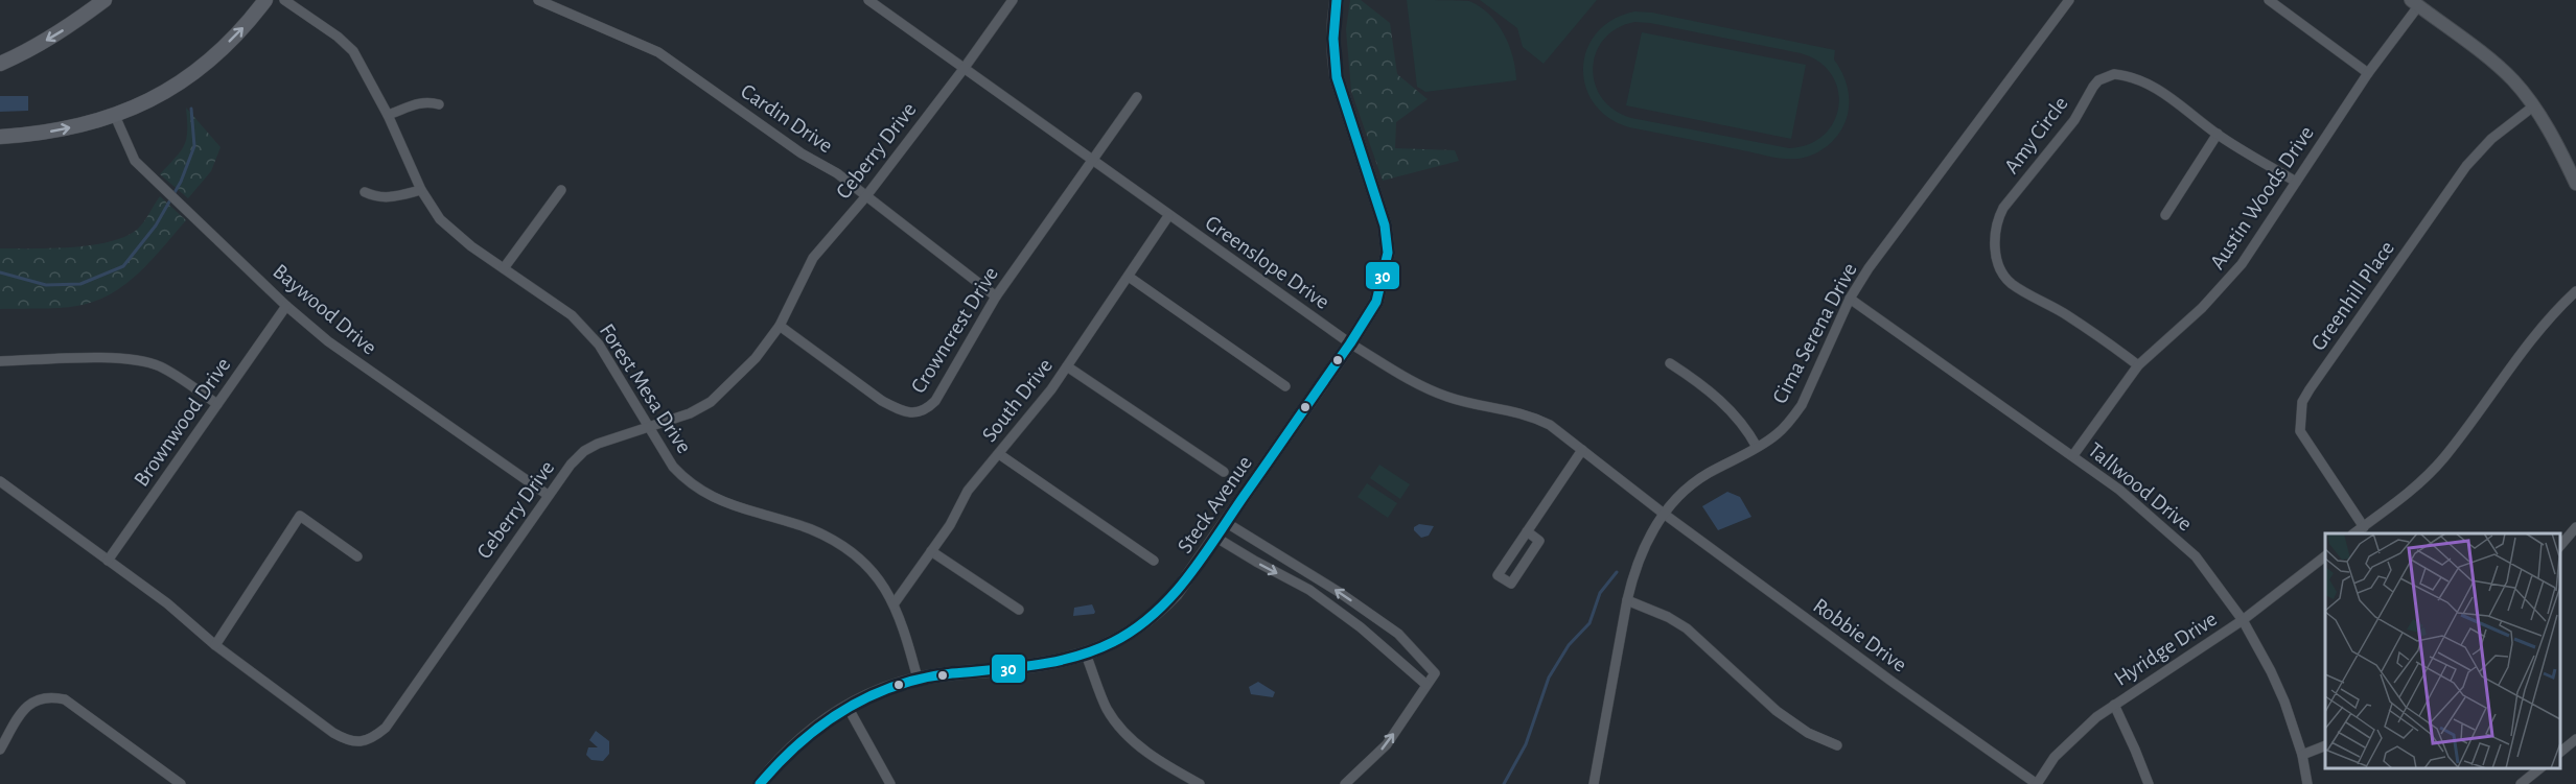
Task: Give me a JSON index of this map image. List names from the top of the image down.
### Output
{
  "streets": {
    "street": [
      "Cardin Drive",
      "Amy Circle",
      "Ceberry Drive",
      "Austin Woods Drive",
      "Greenslope Drive",
      "Greenhill Place",
      "Baywood Drive",
      "Crowncrest Drive",
      "Cima Serena Drive",
      "Forest Mesa Drive",
      "South Drive",
      "Brownwood Drive",
      "Tallwood Drive",
      "Steck Avenue",
      "Robbie Drive",
      "Hyridge Drive"
    ]
  },
  "crossings": [
    ["Cardin Drive", "Ceberry Drive"],
    ["Cardin Drive", "Crowncrest Drive"],
    ["Amy Circle", "Austin Woods Drive"],
    ["Ceberry Drive", "Greenslope Drive"],
    ["Ceberry Drive", "Baywood Drive"],
    ["Ceberry Drive", "Crowncrest Drive"],
    ["Ceberry Drive", "Forest Mesa Drive"],
    ["Ceberry Drive", "Brownwood Drive"],
    ["Austin Woods Drive", "Tallwood Drive"],
    ["Greenslope Drive", "Crowncrest Drive"],
    ["Greenslope Drive", "Cima Serena Drive"],
    ["Greenslope Drive", "South Drive"],
    ["Greenslope Drive", "Steck Avenue"],
    ["Greenslope Drive", "Robbie Drive"],
    ["Baywood Drive", "Brownwood Drive"],
    ["Cima Serena Drive", "Tallwood Drive"],
    ["Cima Serena Drive", "Robbie Drive"],
    ["Forest Mesa Drive", "South Drive"],
    ["Forest Mesa Drive", "Steck Avenue"],
    ["Tallwood Drive", "Hyridge Drive"],
    ["Robbie Drive", "Hyridge Drive"]
  ],
  "lines": ["transit line 30"]
}
